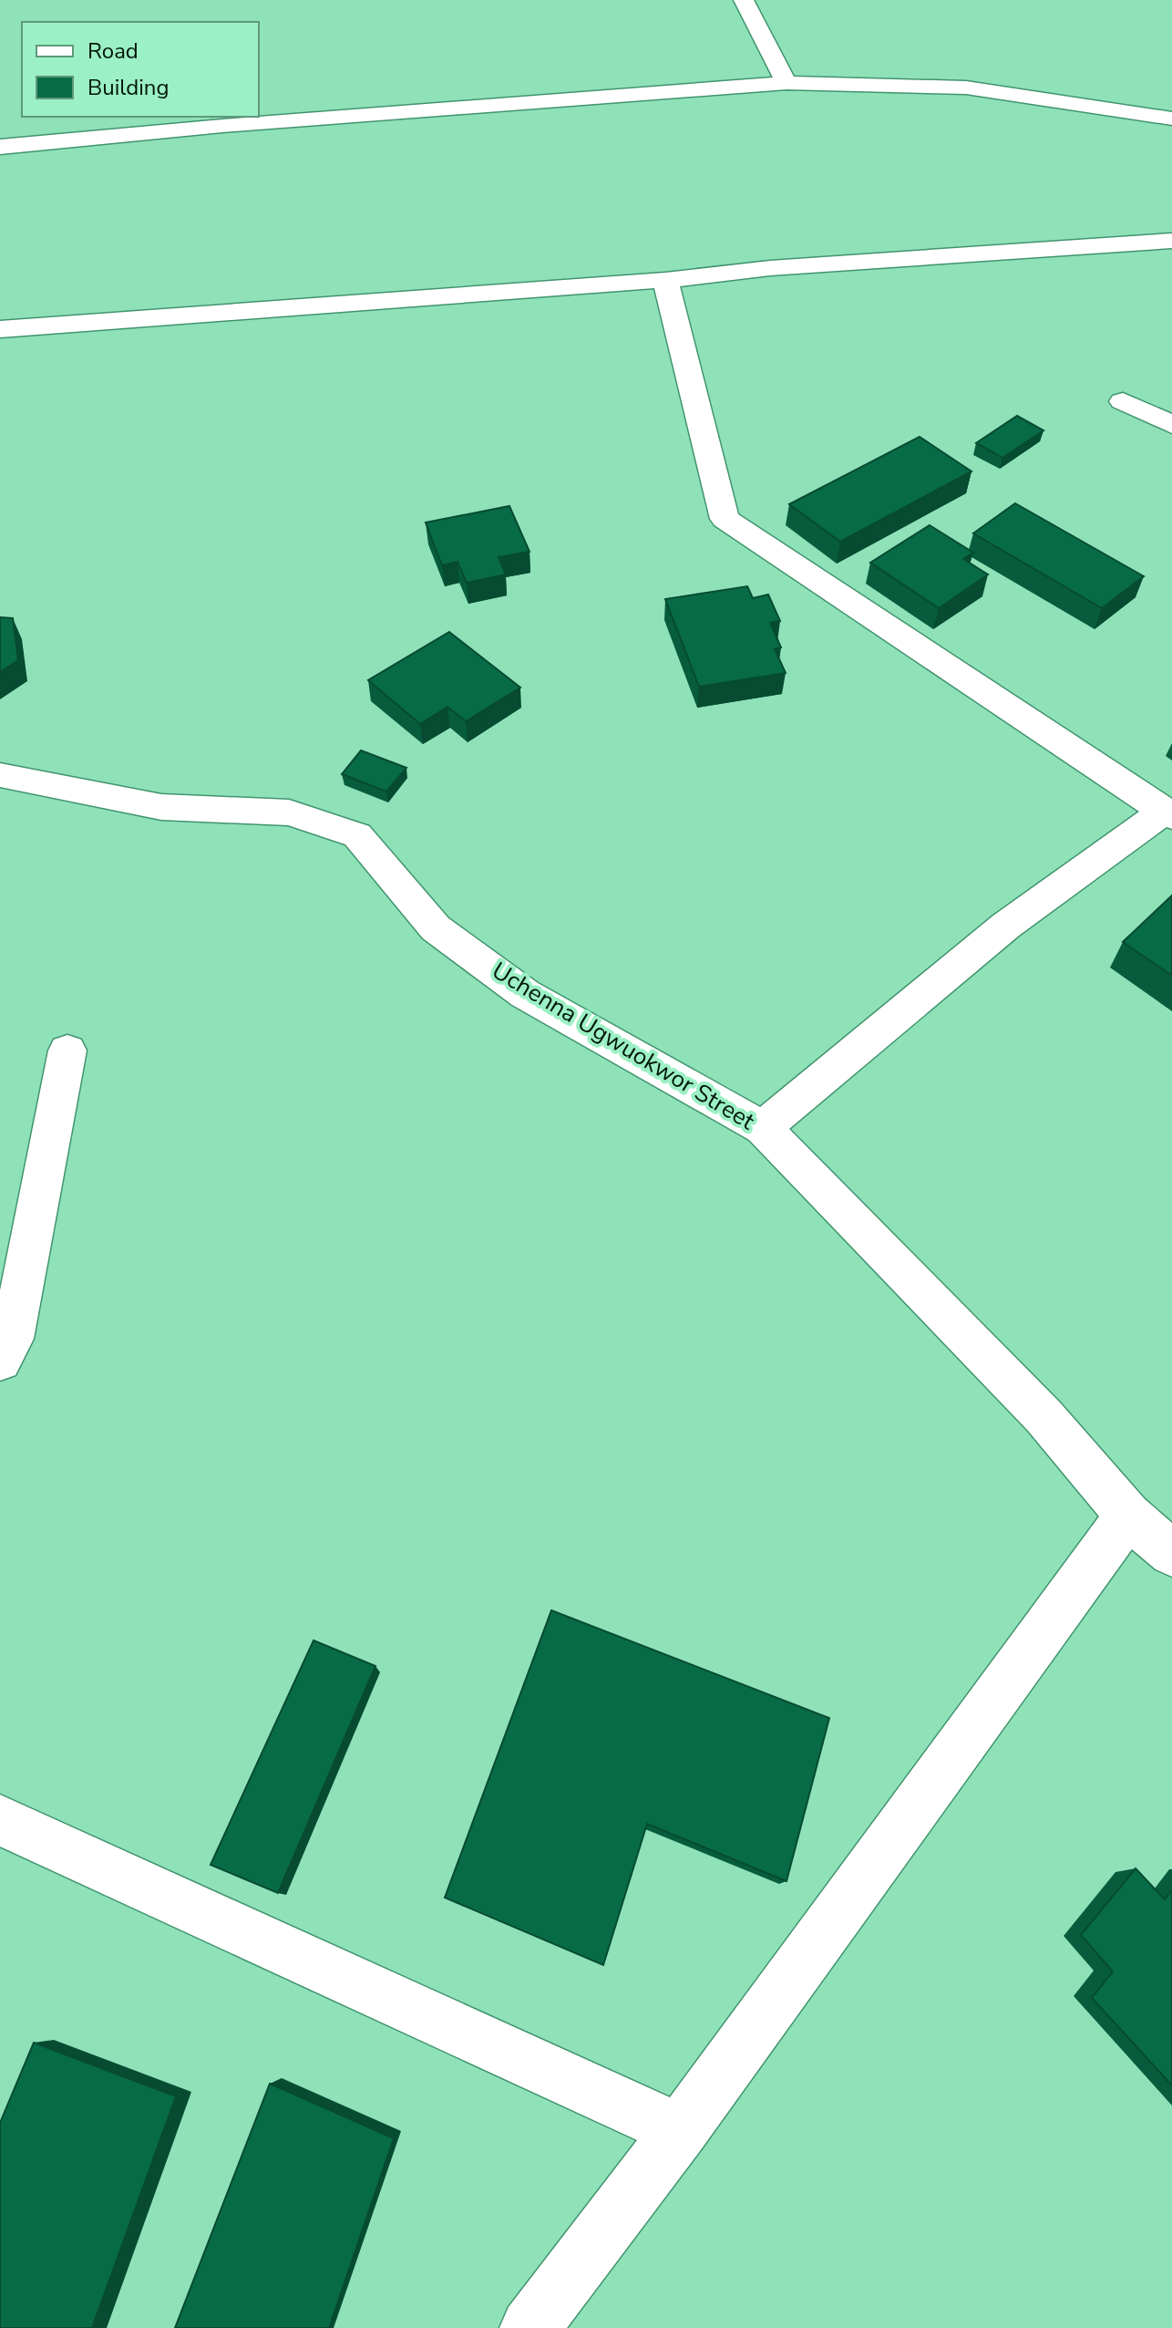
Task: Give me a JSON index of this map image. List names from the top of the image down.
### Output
{
  "streets": {
    "street": ["Uchenna Ugwuokwor Street"]
  },
  "legend": ["Road", "Building"]
}
